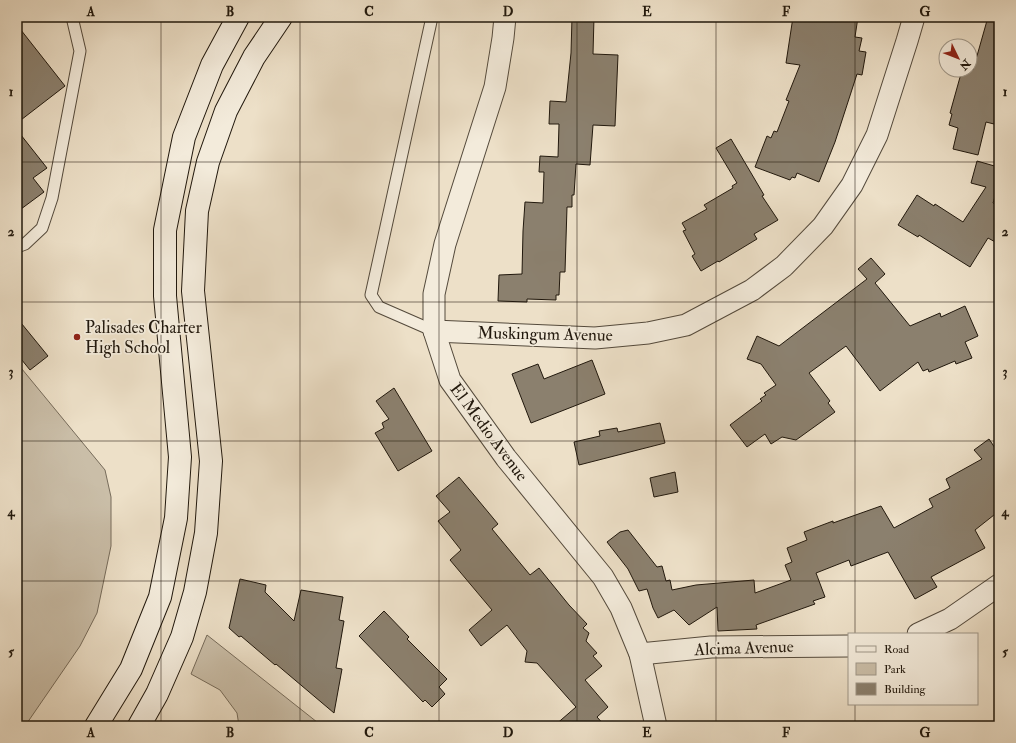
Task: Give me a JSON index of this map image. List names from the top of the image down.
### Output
{
  "streets": {
    "street": ["Muskingum Avenue", "El Medio Avenue", "Alcima Avenue"]
  },
  "crossings": [
    ["Muskingum Avenue", "El Medio Avenue"],
    ["El Medio Avenue", "Alcima Avenue"]
  ],
  "places": ["Palisades Charter High School"],
  "legend": ["Road", "Park", "Building"],
  "north": "bottom right",
  "grid": {
    "columns": [
      "A",
      "B",
      "C",
      "D",
      "E",
      "F",
      "G"
    ],
    "rows": [
      "1",
      "2",
      "3",
      "4",
      "5"
    ]
  }
}
